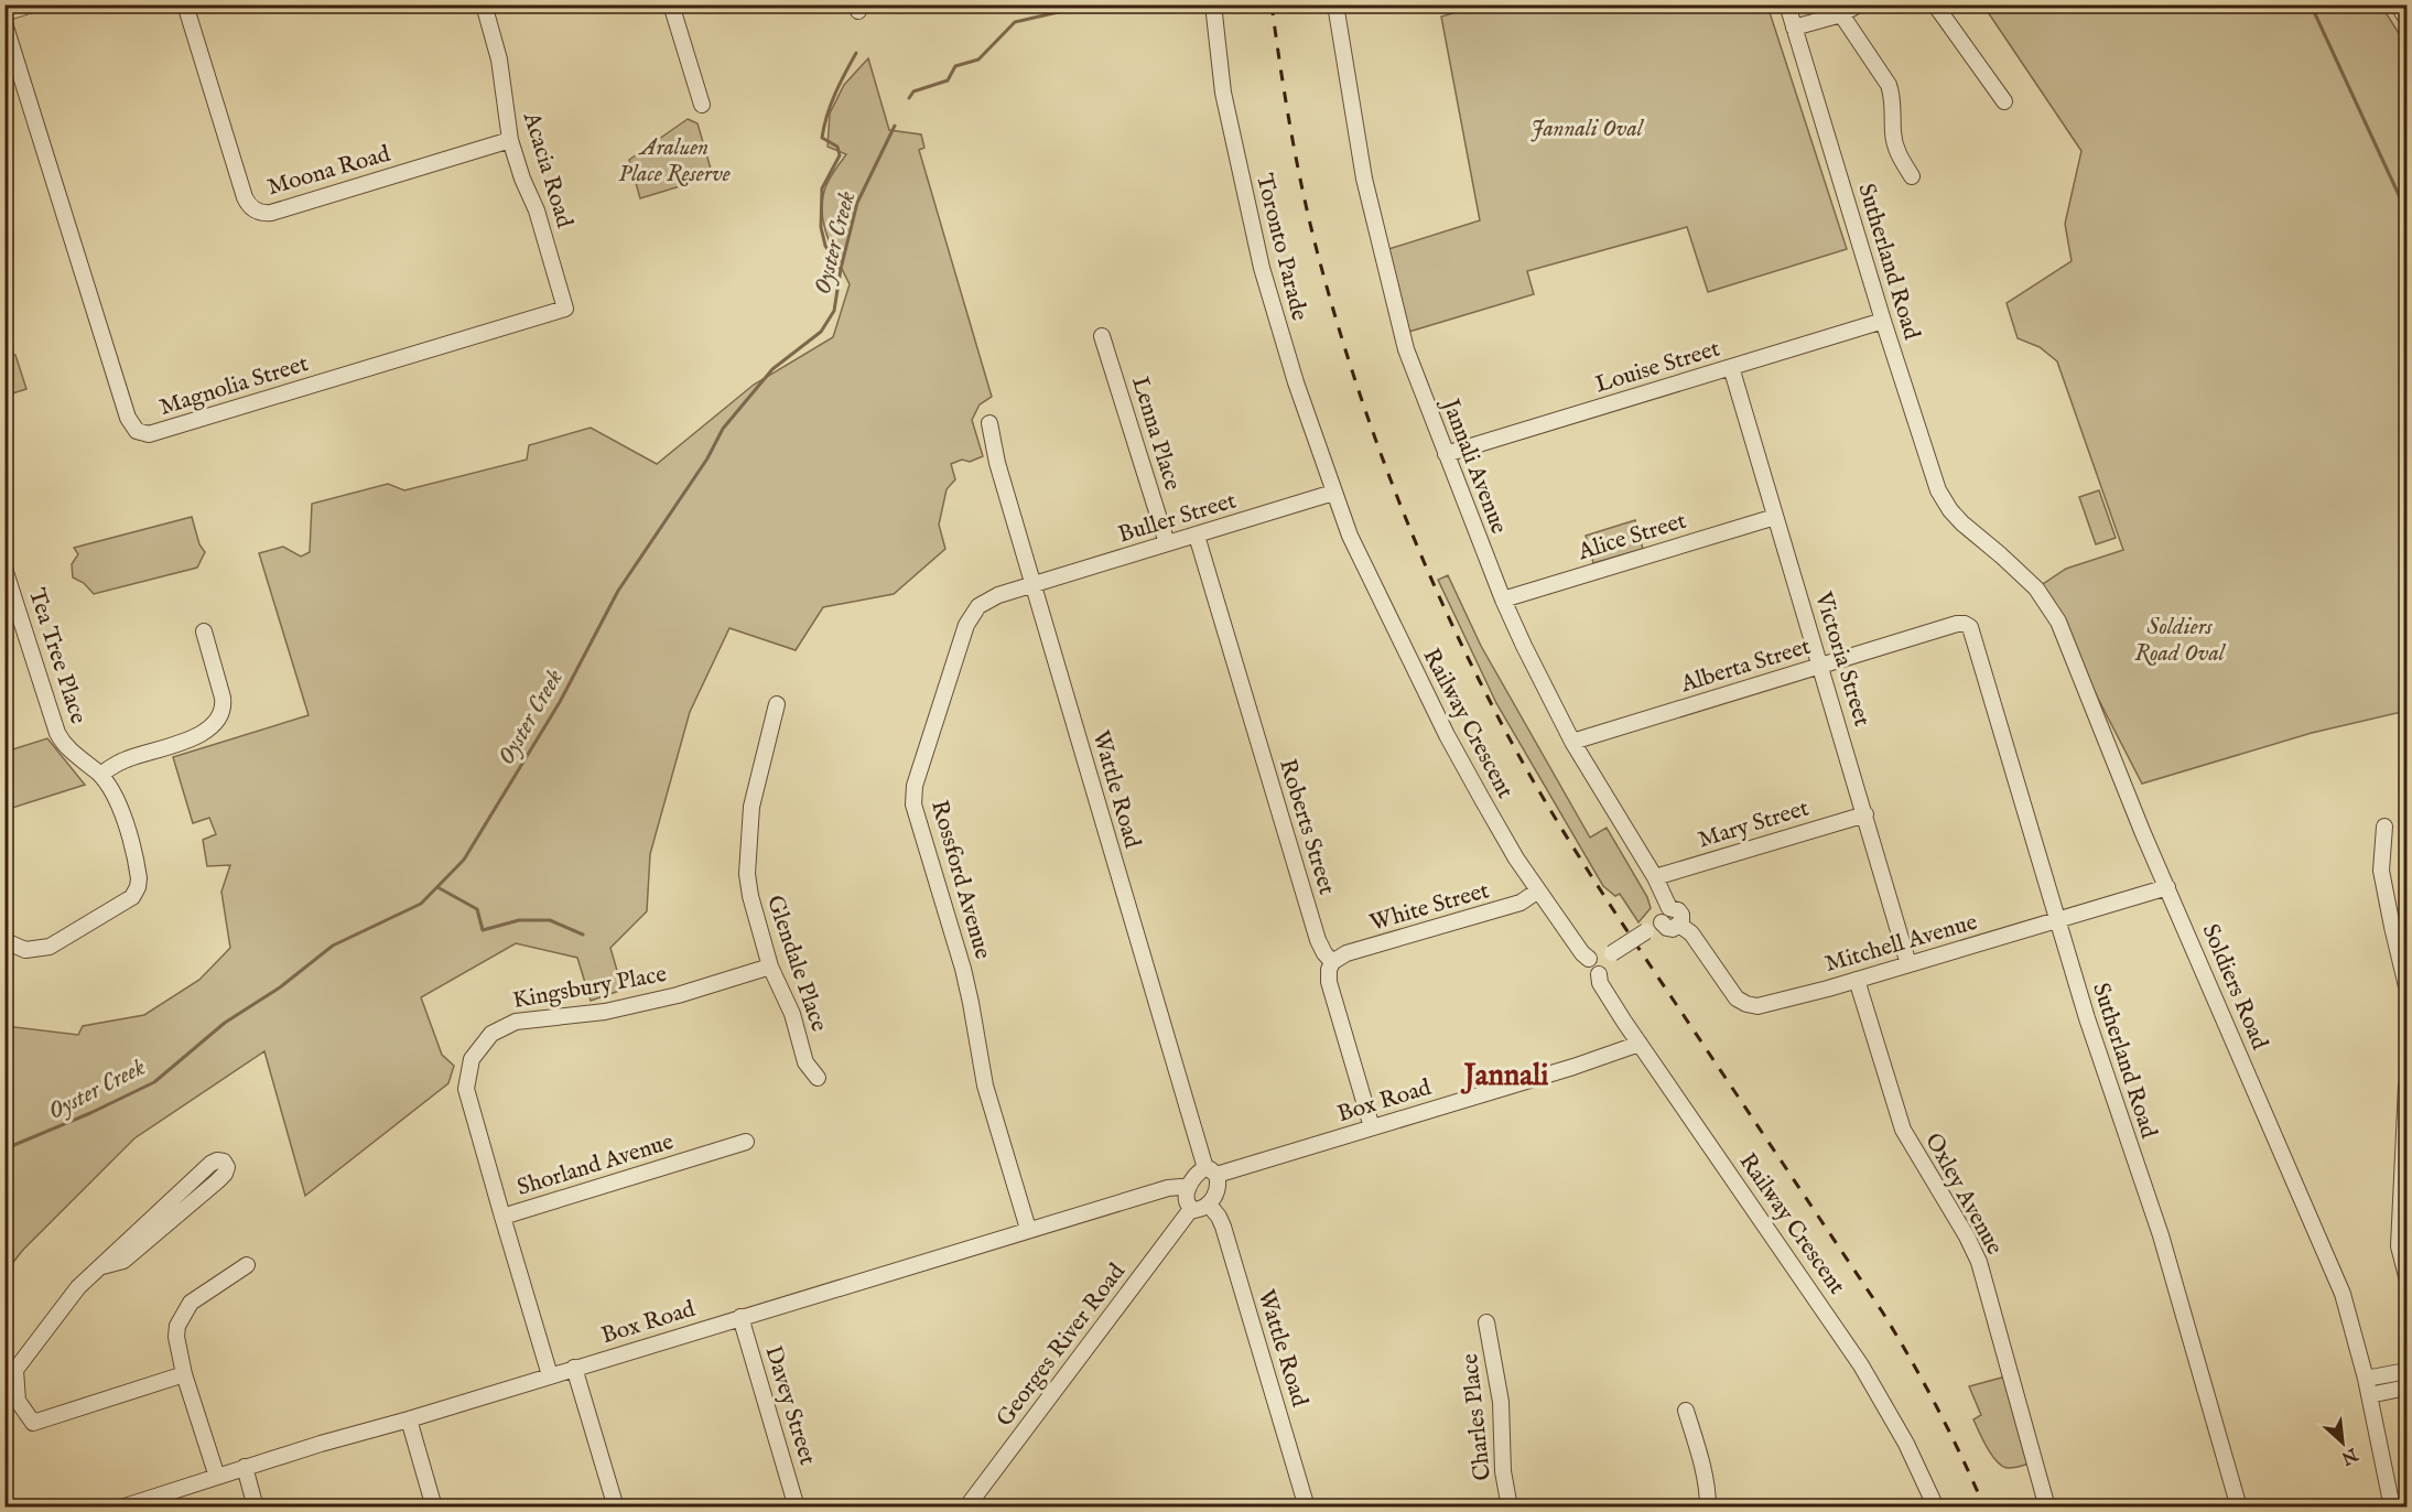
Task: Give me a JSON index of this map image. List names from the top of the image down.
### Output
{
  "streets": {
    "street": [
      "Moona Road",
      "Acacia Road",
      "Toronto Parade",
      "Sutherland Road",
      "Louise Street",
      "Magnolia Street",
      "Lenna Place",
      "Jannali Avenue",
      "Buller Street",
      "Alice Street",
      "Tea Tree Place",
      "Victoria Street",
      "Alberta Street",
      "Railway Crescent",
      "Wattle Road",
      "Mary Street",
      "Roberts Street",
      "Rossford Avenue",
      "White Street",
      "Mitchell Avenue",
      "Glendale Place",
      "Kingsbury Place",
      "Soldiers Road",
      "Box Road",
      "Shorland Avenue",
      "Oxley Avenue",
      "Georges River Road",
      "Davey Street",
      "Charles Place"
    ]
  },
  "crossings": [
    ["Moona Road", "Acacia Road"],
    ["Acacia Road", "Magnolia Street"],
    ["Toronto Parade", "Buller Street"],
    ["Toronto Parade", "Railway Crescent"],
    ["Sutherland Road", "Louise Street"],
    ["Sutherland Road", "Alberta Street"],
    ["Sutherland Road", "Mitchell Avenue"],
    ["Sutherland Road", "Soldiers Road"],
    ["Louise Street", "Jannali Avenue"],
    ["Louise Street", "Victoria Street"],
    ["Lenna Place", "Buller Street"],
    ["Jannali Avenue", "Alice Street"],
    ["Jannali Avenue", "Alberta Street"],
    ["Jannali Avenue", "Mary Street"],
    ["Jannali Avenue", "Mitchell Avenue"],
    ["Buller Street", "Railway Crescent"],
    ["Buller Street", "Wattle Road"],
    ["Buller Street", "Roberts Street"],
    ["Buller Street", "Rossford Avenue"],
    ["Alice Street", "Victoria Street"],
    ["Victoria Street", "Alberta Street"],
    ["Victoria Street", "Mary Street"],
    ["Victoria Street", "Mitchell Avenue"],
    ["Railway Crescent", "White Street"],
    ["Railway Crescent", "Box Road"],
    ["Wattle Road", "Rossford Avenue"],
    ["Wattle Road", "Box Road"],
    ["Wattle Road", "Georges River Road"],
    ["Roberts Street", "White Street"],
    ["Roberts Street", "Box Road"],
    ["Rossford Avenue", "Box Road"],
    ["Mitchell Avenue", "Soldiers Road"],
    ["Mitchell Avenue", "Oxley Avenue"],
    ["Glendale Place", "Kingsbury Place"],
    ["Kingsbury Place", "Shorland Avenue"],
    ["Box Road", "Shorland Avenue"],
    ["Box Road", "Georges River Road"],
    ["Box Road", "Davey Street"]
  ],
  "districts": ["Jannali"],
  "water": ["Oyster Creek"],
  "parks": ["Jannali Oval", "Araluen Place Reserve", "Soldiers Road Oval"],
  "north": "bottom right"
}
